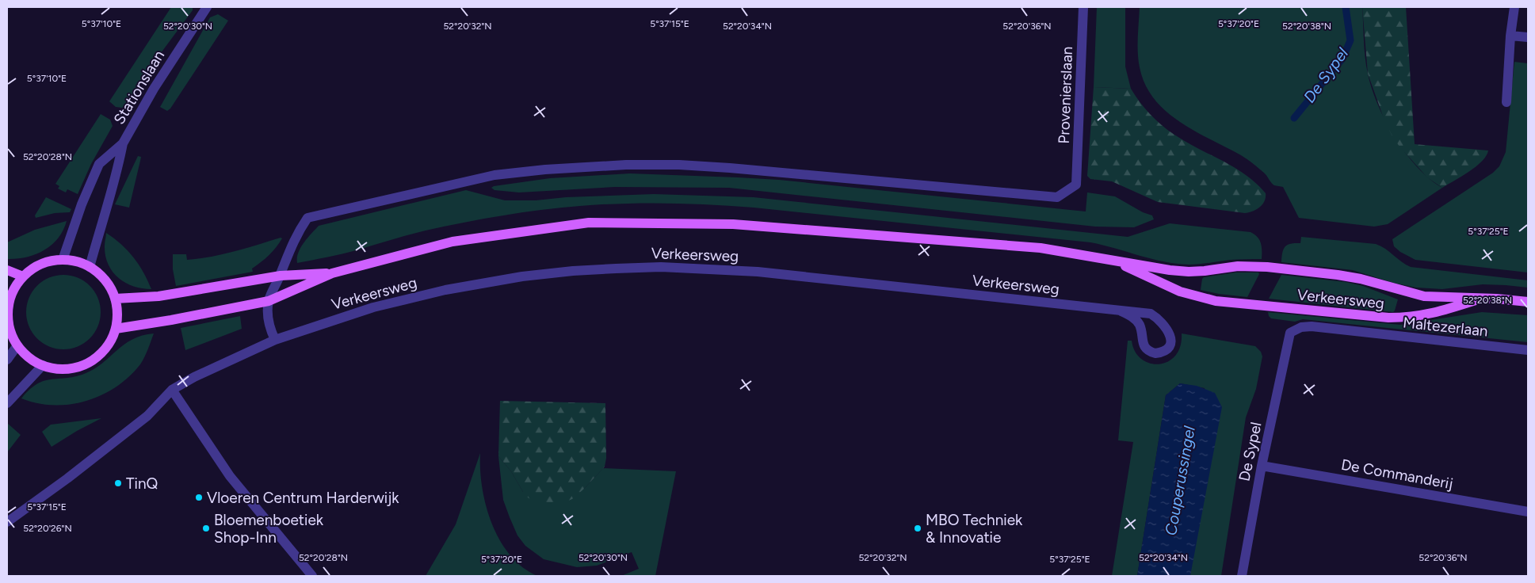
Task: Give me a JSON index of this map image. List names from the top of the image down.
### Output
{
  "streets": {
    "main road": ["Verkeersweg"],
    "street": [
      "Stationslaan",
      "Provenierslaan",
      "Maltezerlaan",
      "De Sypel",
      "De Commanderij"
    ]
  },
  "crossings": [
    ["Stationslaan", "Verkeersweg"],
    ["Provenierslaan", "Verkeersweg"],
    ["Maltezerlaan", "De Sypel"],
    ["De Sypel", "De Commanderij"]
  ],
  "water": ["De Sypel", "Couperussingel"],
  "places": [
    "TinQ",
    "Vloeren Centrum Harderwijk",
    "Bloemenboetiek Shop-Inn",
    "MBO Techniek & Innovatie"
  ],
  "coordinates": [
    "5°37'10\"E",
    "5°37'15\"E",
    "5°37'20\"E",
    "52°20'30\"N",
    "52°20'32\"N",
    "52°20'34\"N",
    "52°20'36\"N",
    "52°20'38\"N",
    "52°20'28\"N",
    "5°37'25\"E",
    "52°20'26\"N"
  ]
}
